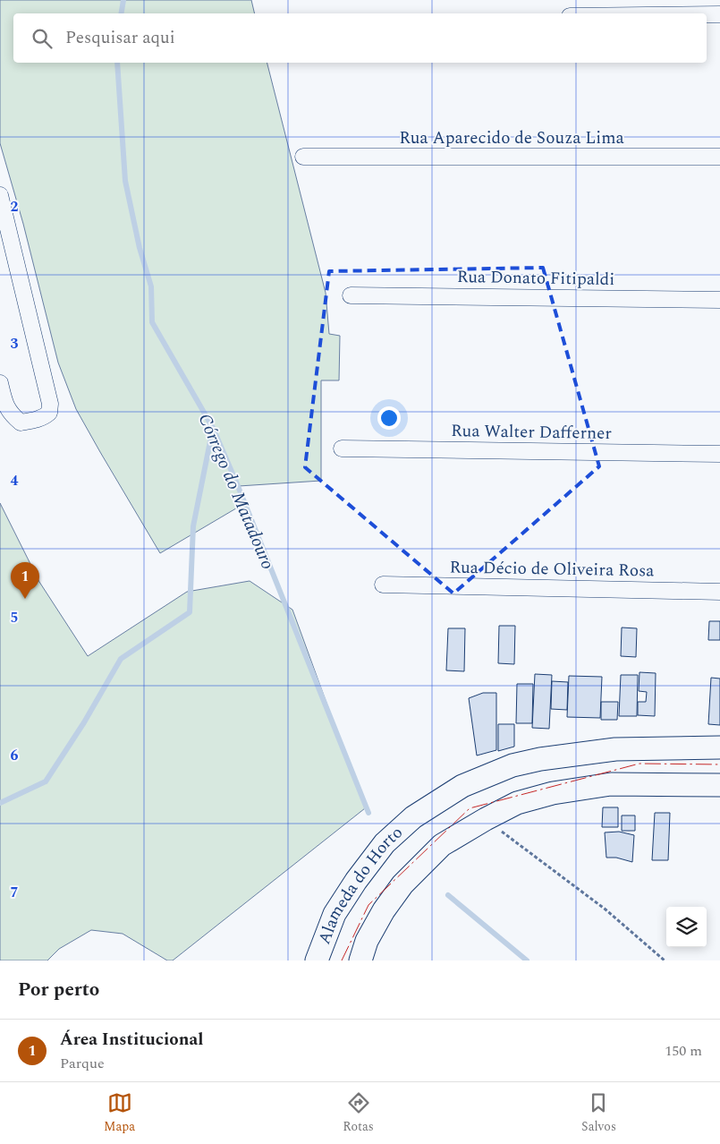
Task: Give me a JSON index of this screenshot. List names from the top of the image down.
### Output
{
  "streets": {
    "main road": ["Alameda do Horto"],
    "street": [
      "Rua Aparecido de Souza Lima",
      "Rua Donato Fitipaldi",
      "Rua Walter Dafferner",
      "Rua Décio de Oliveira Rosa"
    ]
  },
  "water": ["Córrego do Matadouro"],
  "page": {
    "search": "Pesquisar aqui",
    "pins": "1",
    "heading": "Por perto",
    "list": [
      {
        "mark": "1",
        "name": "Área Institucional",
        "note": "Parque",
        "value": "150 m"
      }
    ],
    "nav": ["Mapa", "Rotas", "Salvos"]
  },
  "grid": {
    "rows": [
      "2",
      "3",
      "4",
      "5",
      "6",
      "7"
    ]
  }
}
